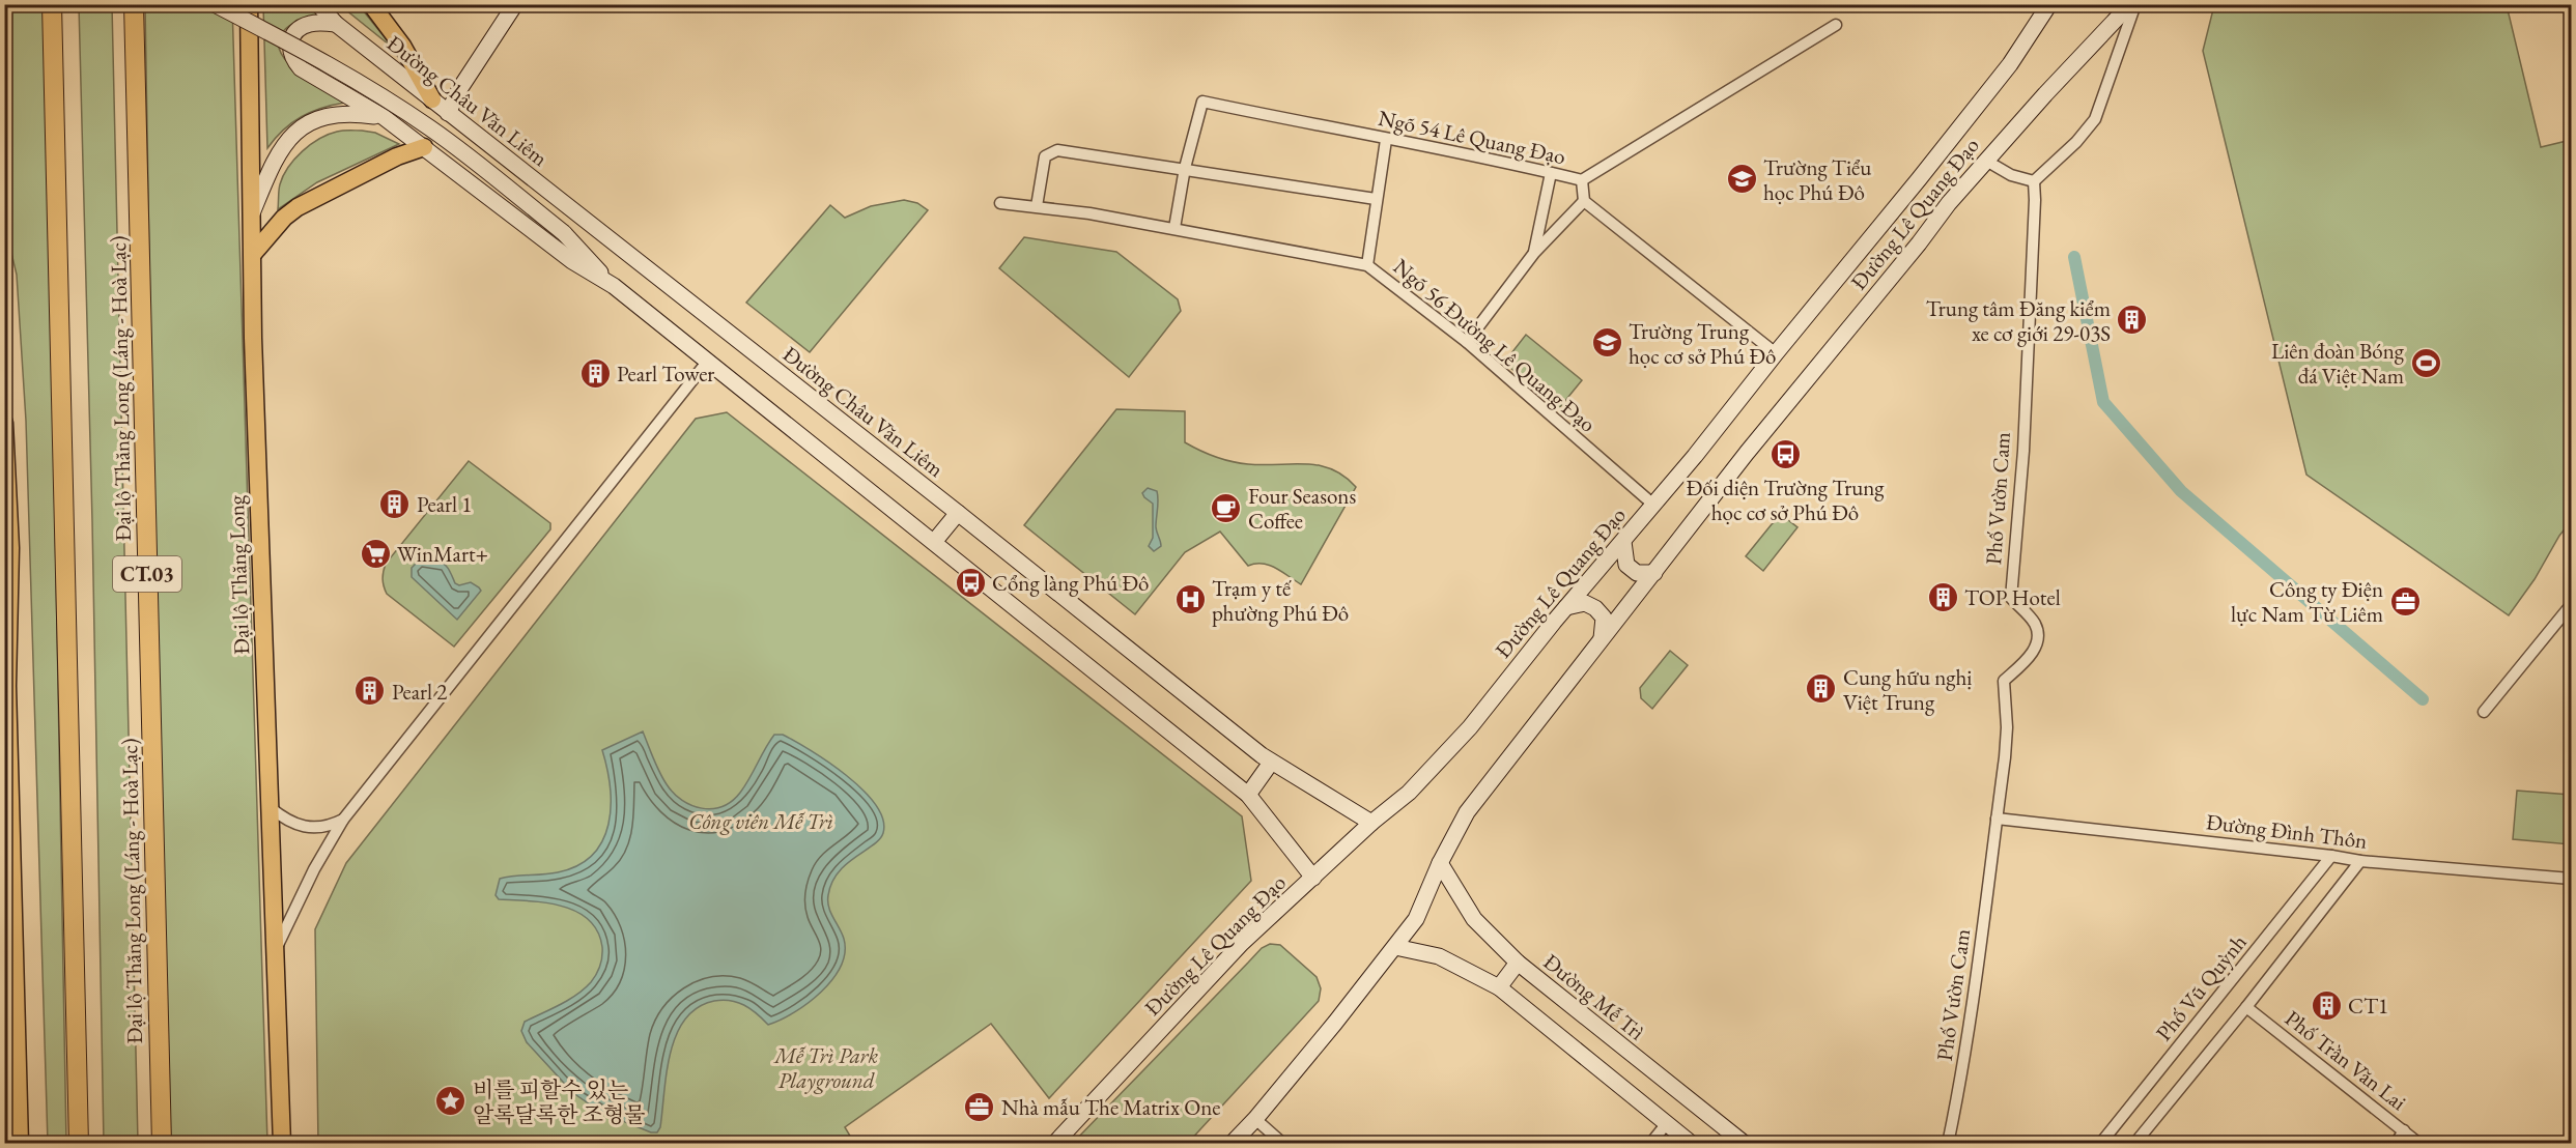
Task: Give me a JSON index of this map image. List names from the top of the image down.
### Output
{
  "streets": {
    "highway": ["Đại lộ Thăng Long (Láng - Hoà Lạc)", "CT.03"],
    "main road": [
      "Đường Châu Văn Liêm",
      "Đường Lê Quang Đạo",
      "Đại lộ Thăng Long",
      "Đường Mễ Trì"
    ],
    "street": [
      "Ngõ 54 Lê Quang Đạo",
      "Ngõ 56 Đường Lê Quang Đạo",
      "Phố Vườn Cam",
      "Đường Đình Thôn",
      "Phố Vũ Quỳnh",
      "Phố Trần Văn Lai"
    ]
  },
  "crossings": [
    ["Đường Châu Văn Liêm", "Đường Lê Quang Đạo"],
    ["Đường Lê Quang Đạo", "Ngõ 56 Đường Lê Quang Đạo"],
    ["Đường Lê Quang Đạo", "Đường Mễ Trì"],
    ["Phố Vườn Cam", "Đường Đình Thôn"],
    ["Đường Đình Thôn", "Phố Vũ Quỳnh"]
  ],
  "parks": ["Công viên Mễ Trì", "Mễ Trì Park Playground"],
  "places": {
    "school or university": ["Trường Tiểu học Phú Đô", "Trường Trung học cơ sở Phú Đô"],
    "building": [
      "Trung tâm Đăng kiểm xe cơ giới 29-03S",
      "Pearl Tower",
      "Pearl 1",
      "TOP Hotel",
      "Cung hữu nghị Việt Trung",
      "Pearl 2",
      "CT1"
    ],
    "sports": ["Liên đoàn Bóng đá Việt Nam"],
    "bus stop": ["Đối diện Trường Trung học cơ sở Phú Đô", "Cổng làng Phú Đô"],
    "cafe": ["Four Seasons Coffee"],
    "supermarket": ["WinMart+"],
    "hospital": ["Trạm y tế phường Phú Đô"],
    "office": ["Công ty Điện lực Nam Từ Liêm", "Nhà mẫu The Matrix One"],
    "place": ["비를 피할수 있는 알록달록한 조형물"]
  }
}
